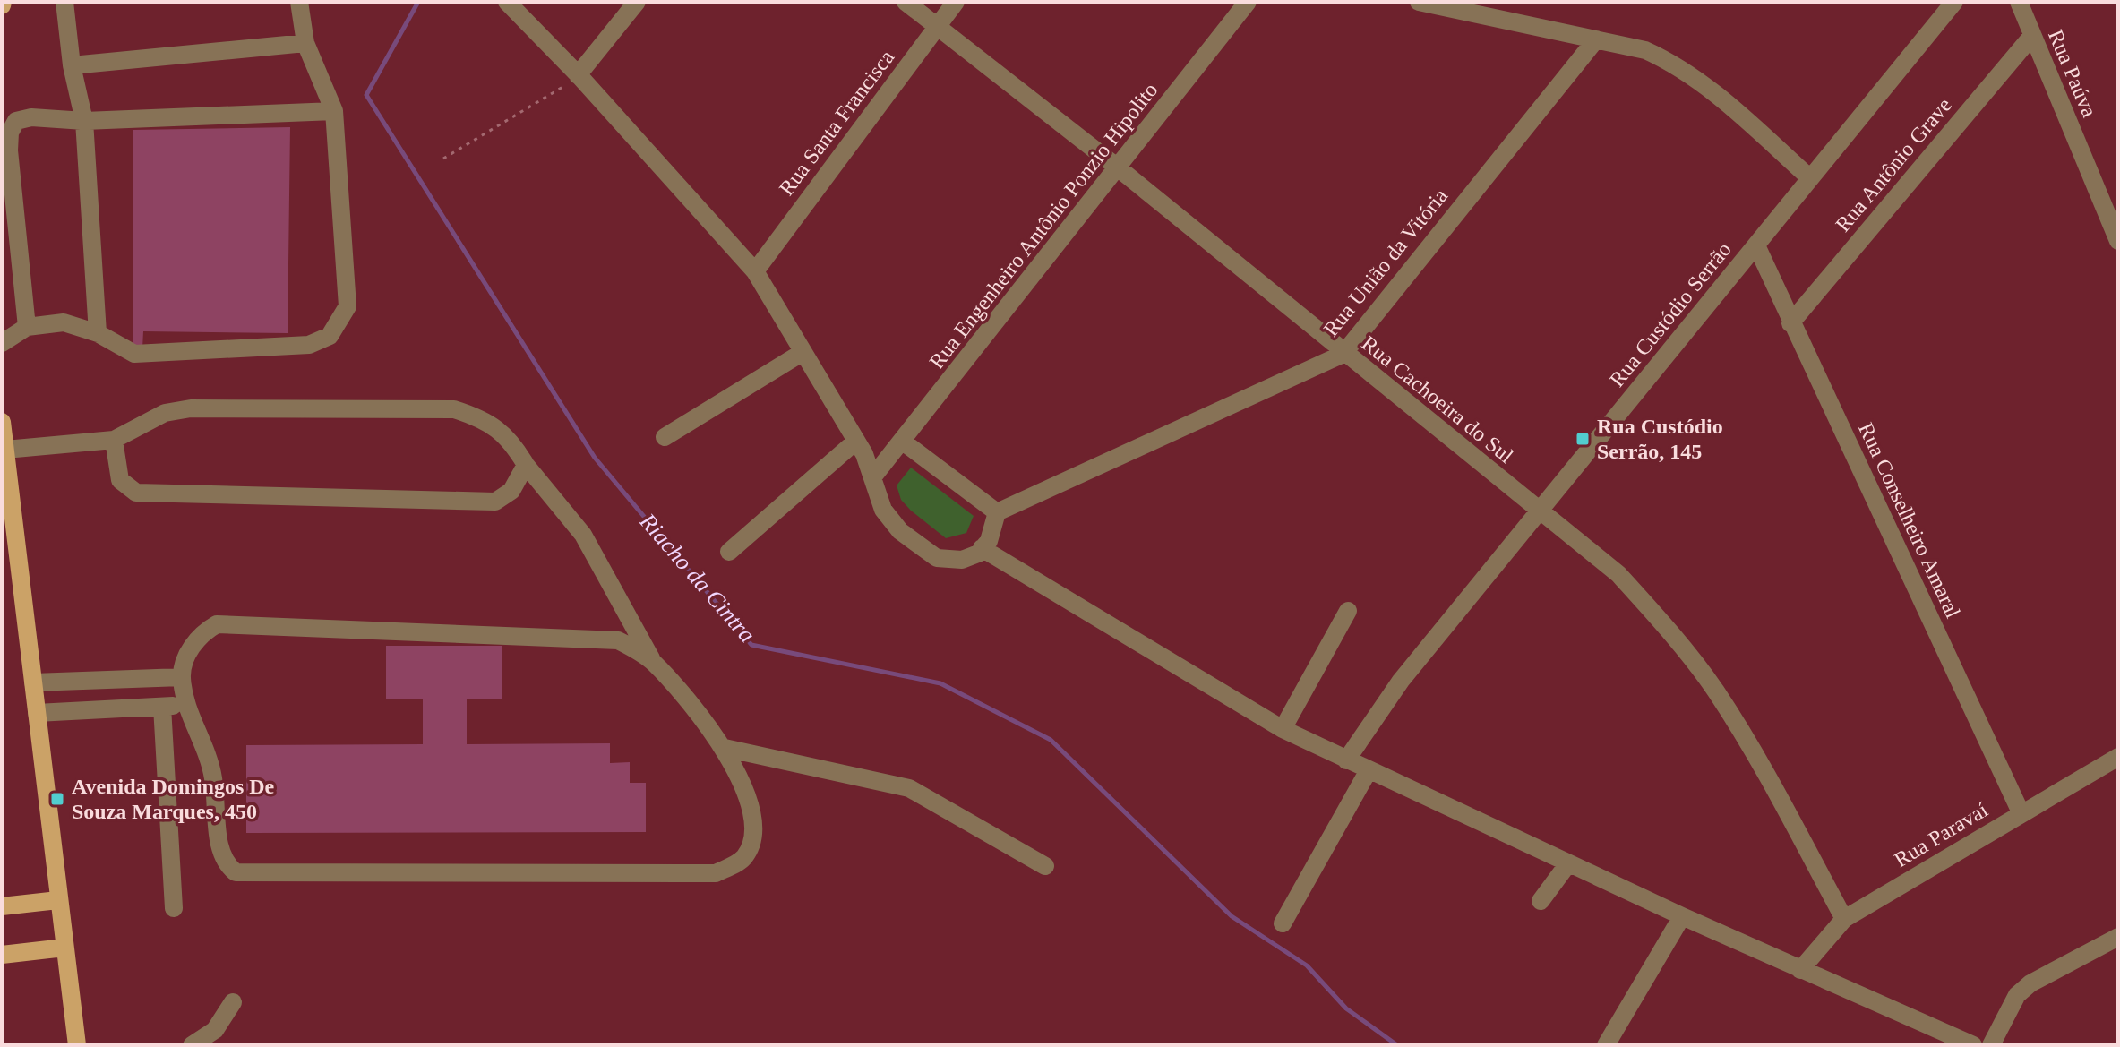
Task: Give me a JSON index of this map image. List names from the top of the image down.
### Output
{
  "streets": {
    "street": [
      "Rua Paúva",
      "Rua Santa Francisca",
      "Rua Antônio Grave",
      "Rua Engenheiro Antônio Ponzio Hipolito",
      "Rua União da Vitória",
      "Rua Custódio Serrão",
      "Rua Cachoeira do Sul",
      "Rua Conselheiro Amaral",
      "Rua Paravaí"
    ]
  },
  "crossings": [
    ["Rua Paúva", "Rua Antônio Grave"],
    ["Rua Santa Francisca", "Rua Cachoeira do Sul"],
    ["Rua Antônio Grave", "Rua Conselheiro Amaral"],
    ["Rua Engenheiro Antônio Ponzio Hipolito", "Rua Cachoeira do Sul"],
    ["Rua União da Vitória", "Rua Cachoeira do Sul"],
    ["Rua Custódio Serrão", "Rua Cachoeira do Sul"],
    ["Rua Custódio Serrão", "Rua Conselheiro Amaral"],
    ["Rua Cachoeira do Sul", "Rua Paravaí"],
    ["Rua Conselheiro Amaral", "Rua Paravaí"]
  ],
  "water": ["Riacho da Cintra"],
  "places": {
    "transit": ["Rua Custódio Serrão, 145", "Avenida Domingos De Souza Marques, 450"]
  }
}
